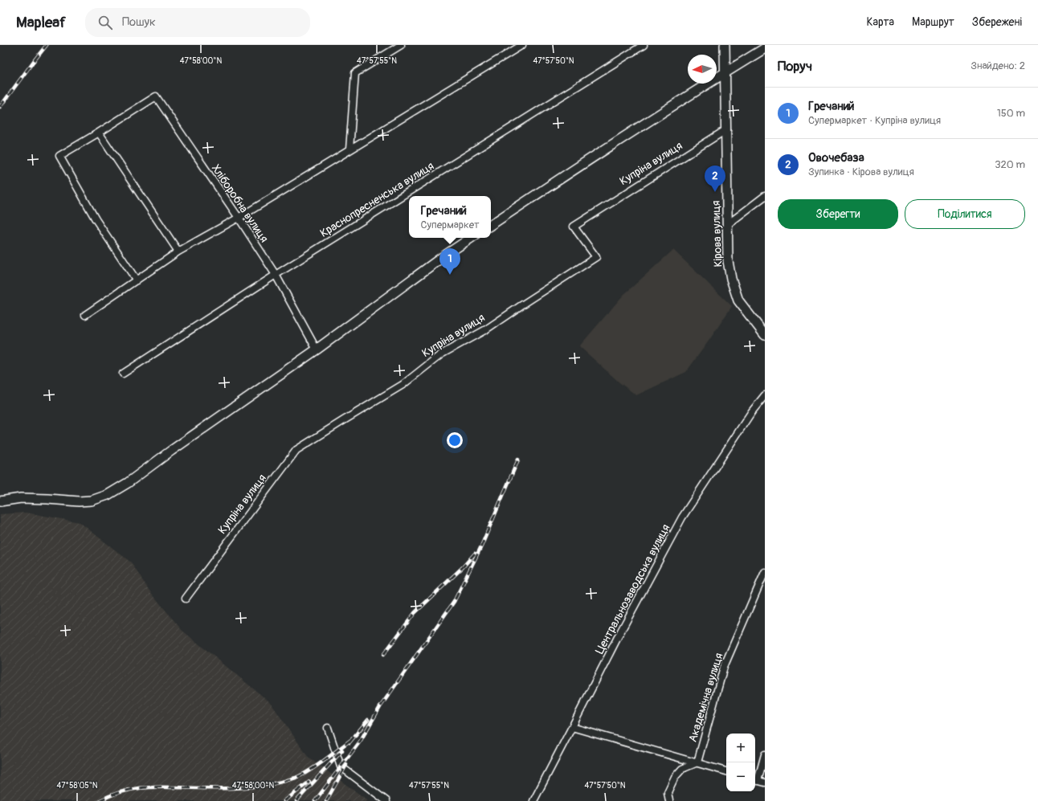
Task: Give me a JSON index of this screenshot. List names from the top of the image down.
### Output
{
  "streets": {
    "main road": ["Кірова вулиця"],
    "street": [
      "Купріна вулиця",
      "Краснопресненська вулиця",
      "Хліборобна вулиця",
      "Центральнозаводська вулиця",
      "Академічна вулиця"
    ]
  },
  "crossings": [
    ["Купріна вулиця", "Кірова вулиця"],
    ["Краснопресненська вулиця", "Хліборобна вулиця"]
  ],
  "north": "left",
  "page": {
    "header": "Mapleaf",
    "search": "Пошук",
    "nav": ["Карта", "Маршрут", "Збережені"],
    "heading": ["Поруч", "Знайдено: 2"],
    "list": [
      {
        "mark": "1",
        "name": "Гречаний",
        "note": "Супермаркет · Купріна вулиця",
        "value": "150 m"
      },
      {
        "mark": "2",
        "name": "Овочебаза",
        "note": "Зупинка · Кірова вулиця",
        "value": "320 m"
      }
    ],
    "pins": ["2", "1"],
    "buttons": ["Зберегти", "Поділитися"],
    "popup": ["Гречаний", "Супермаркет"],
    "map_buttons": ["+", "−"]
  },
  "coordinates": [
    "47°58'00\"N",
    "47°57'55\"N",
    "47°57'50\"N",
    "47°58'05\"N"
  ]
}
